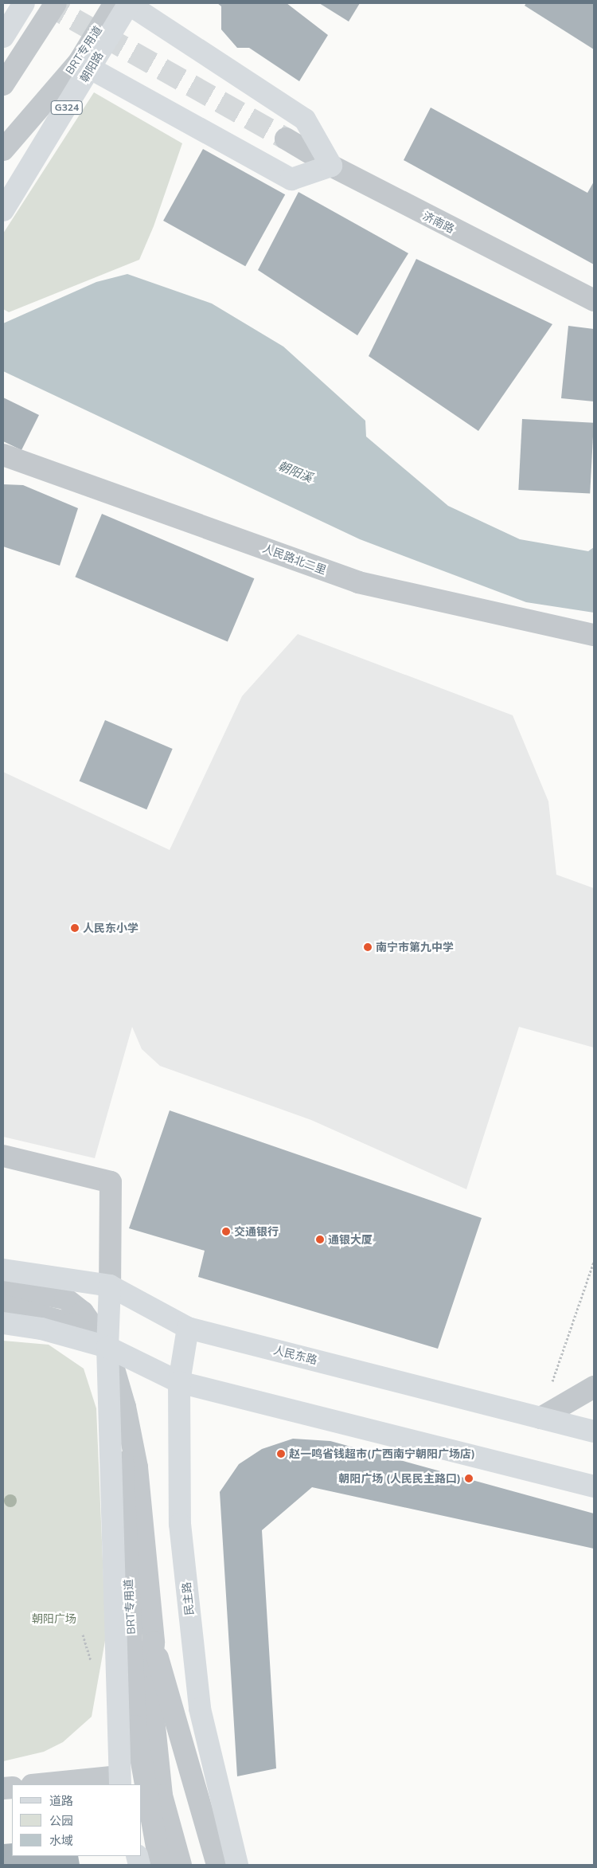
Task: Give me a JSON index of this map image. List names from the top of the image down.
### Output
{
  "streets": {
    "main road": [
      "朝阳路",
      "G324",
      "人民东路",
      "民主路"
    ],
    "street": ["BRT专用道", "济南路", "人民路北二里"]
  },
  "crossings": [
    ["BRT专用道", "朝阳路"],
    ["人民东路", "民主路"]
  ],
  "water": ["朝阳溪"],
  "parks": ["朝阳广场"],
  "places": [
    "人民东小学",
    "南宁市第九中学",
    "交通银行",
    "通银大厦",
    "赵一鸣省钱超市(广西南宁朝阳广场店)",
    "朝阳广场 (人民民主路口)"
  ],
  "legend": ["道路", "公园", "水域"]
}
